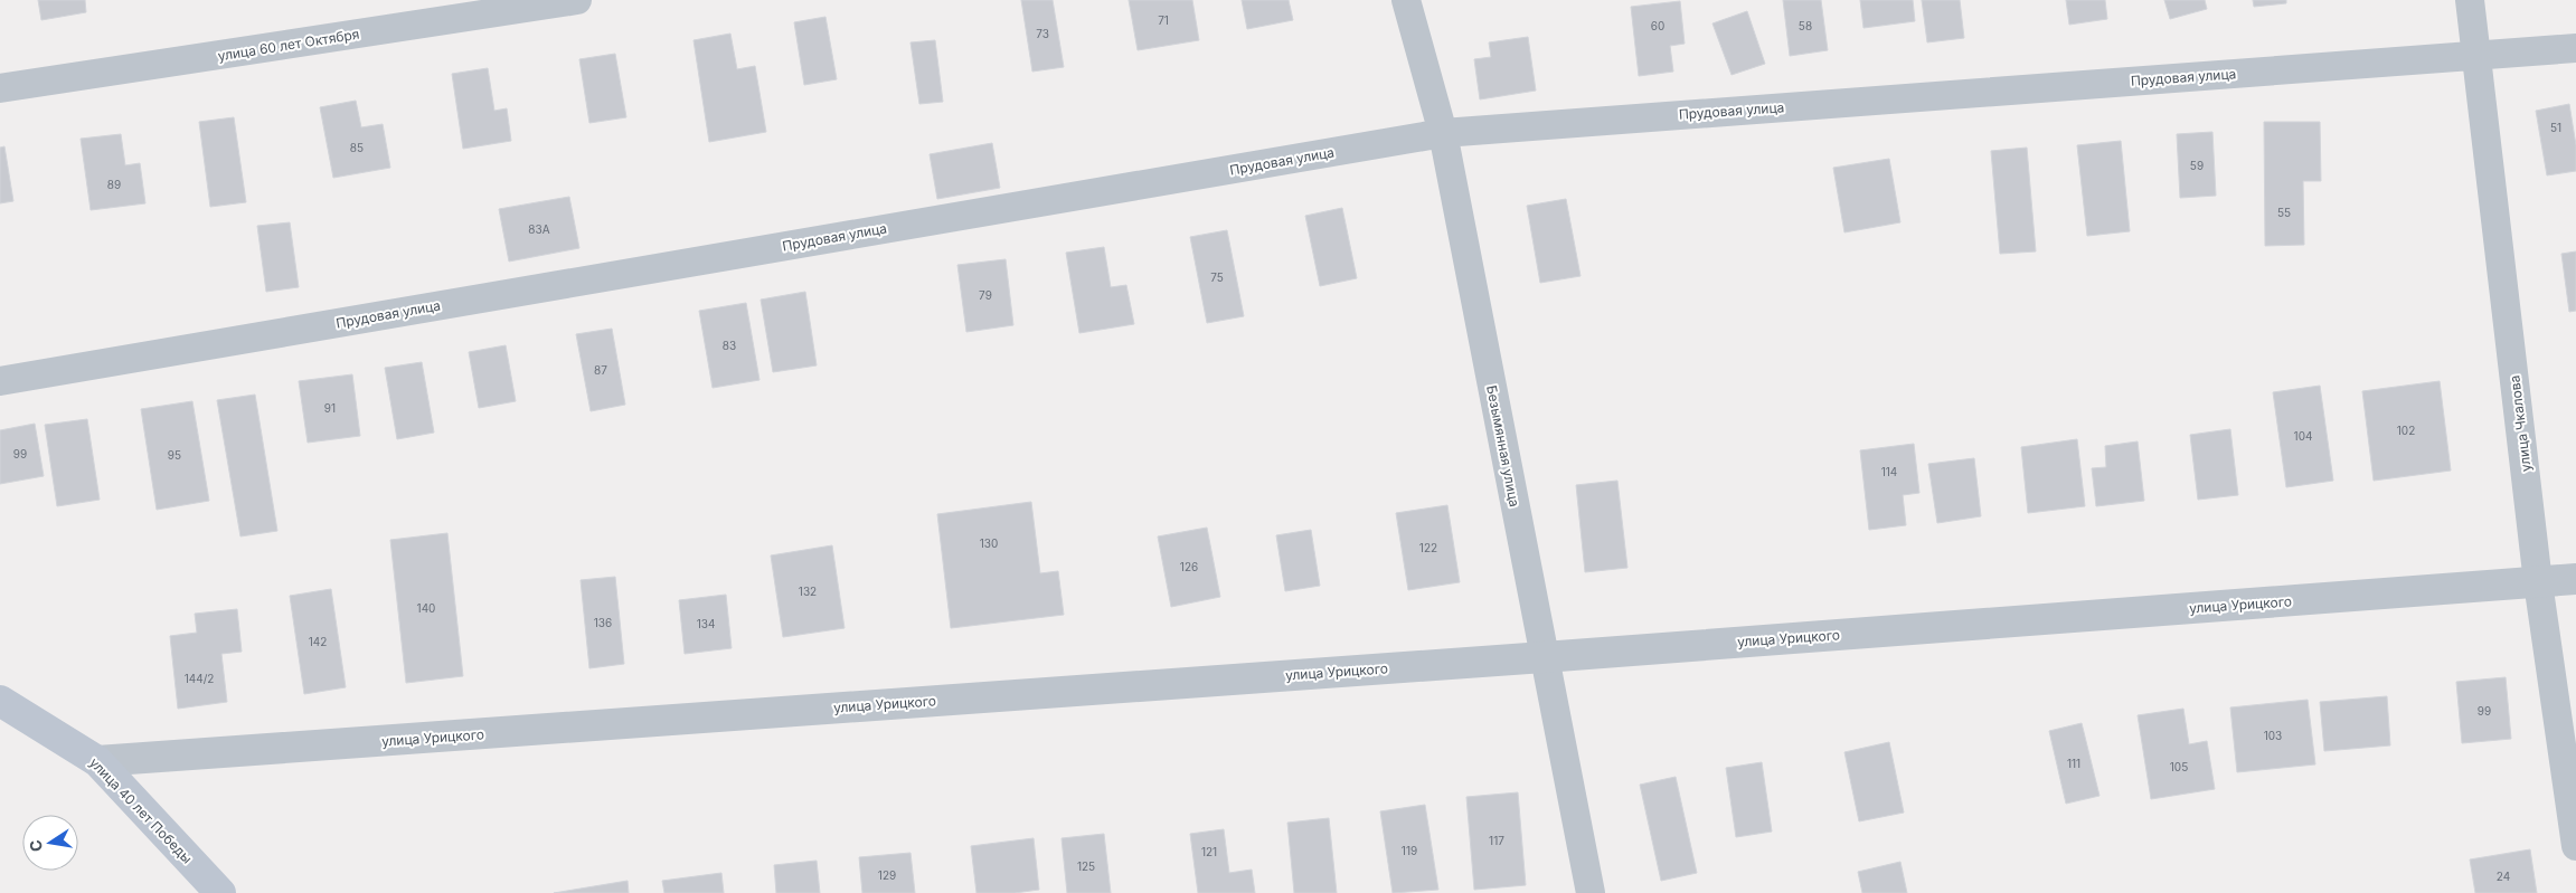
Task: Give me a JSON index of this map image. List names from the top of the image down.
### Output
{
  "streets": {
    "main road": ["улица 40 лет Победы"],
    "street": [
      "улица 60 лет Октября",
      "Прудовая улица",
      "улица Чкалова",
      "Безымянная улица",
      "улица Урицкого"
    ]
  },
  "crossings": [
    ["Прудовая улица", "улица Чкалова"],
    ["Прудовая улица", "Безымянная улица"],
    ["улица Чкалова", "улица Урицкого"],
    ["Безымянная улица", "улица Урицкого"],
    ["улица Урицкого", "улица 40 лет Победы"]
  ],
  "house_numbers": [
    "71",
    "60",
    "58",
    "73",
    "51",
    "85",
    "59",
    "89",
    "55",
    "83А",
    "75",
    "79",
    "83",
    "87",
    "91",
    "102",
    "104",
    "99",
    "95",
    "114",
    "130",
    "122",
    "126",
    "132",
    "140",
    "136",
    "134",
    "142",
    "144/2",
    "99",
    "103",
    "111",
    "105",
    "117",
    "119",
    "121",
    "125",
    "129",
    "24"
  ],
  "north": "left"
}
